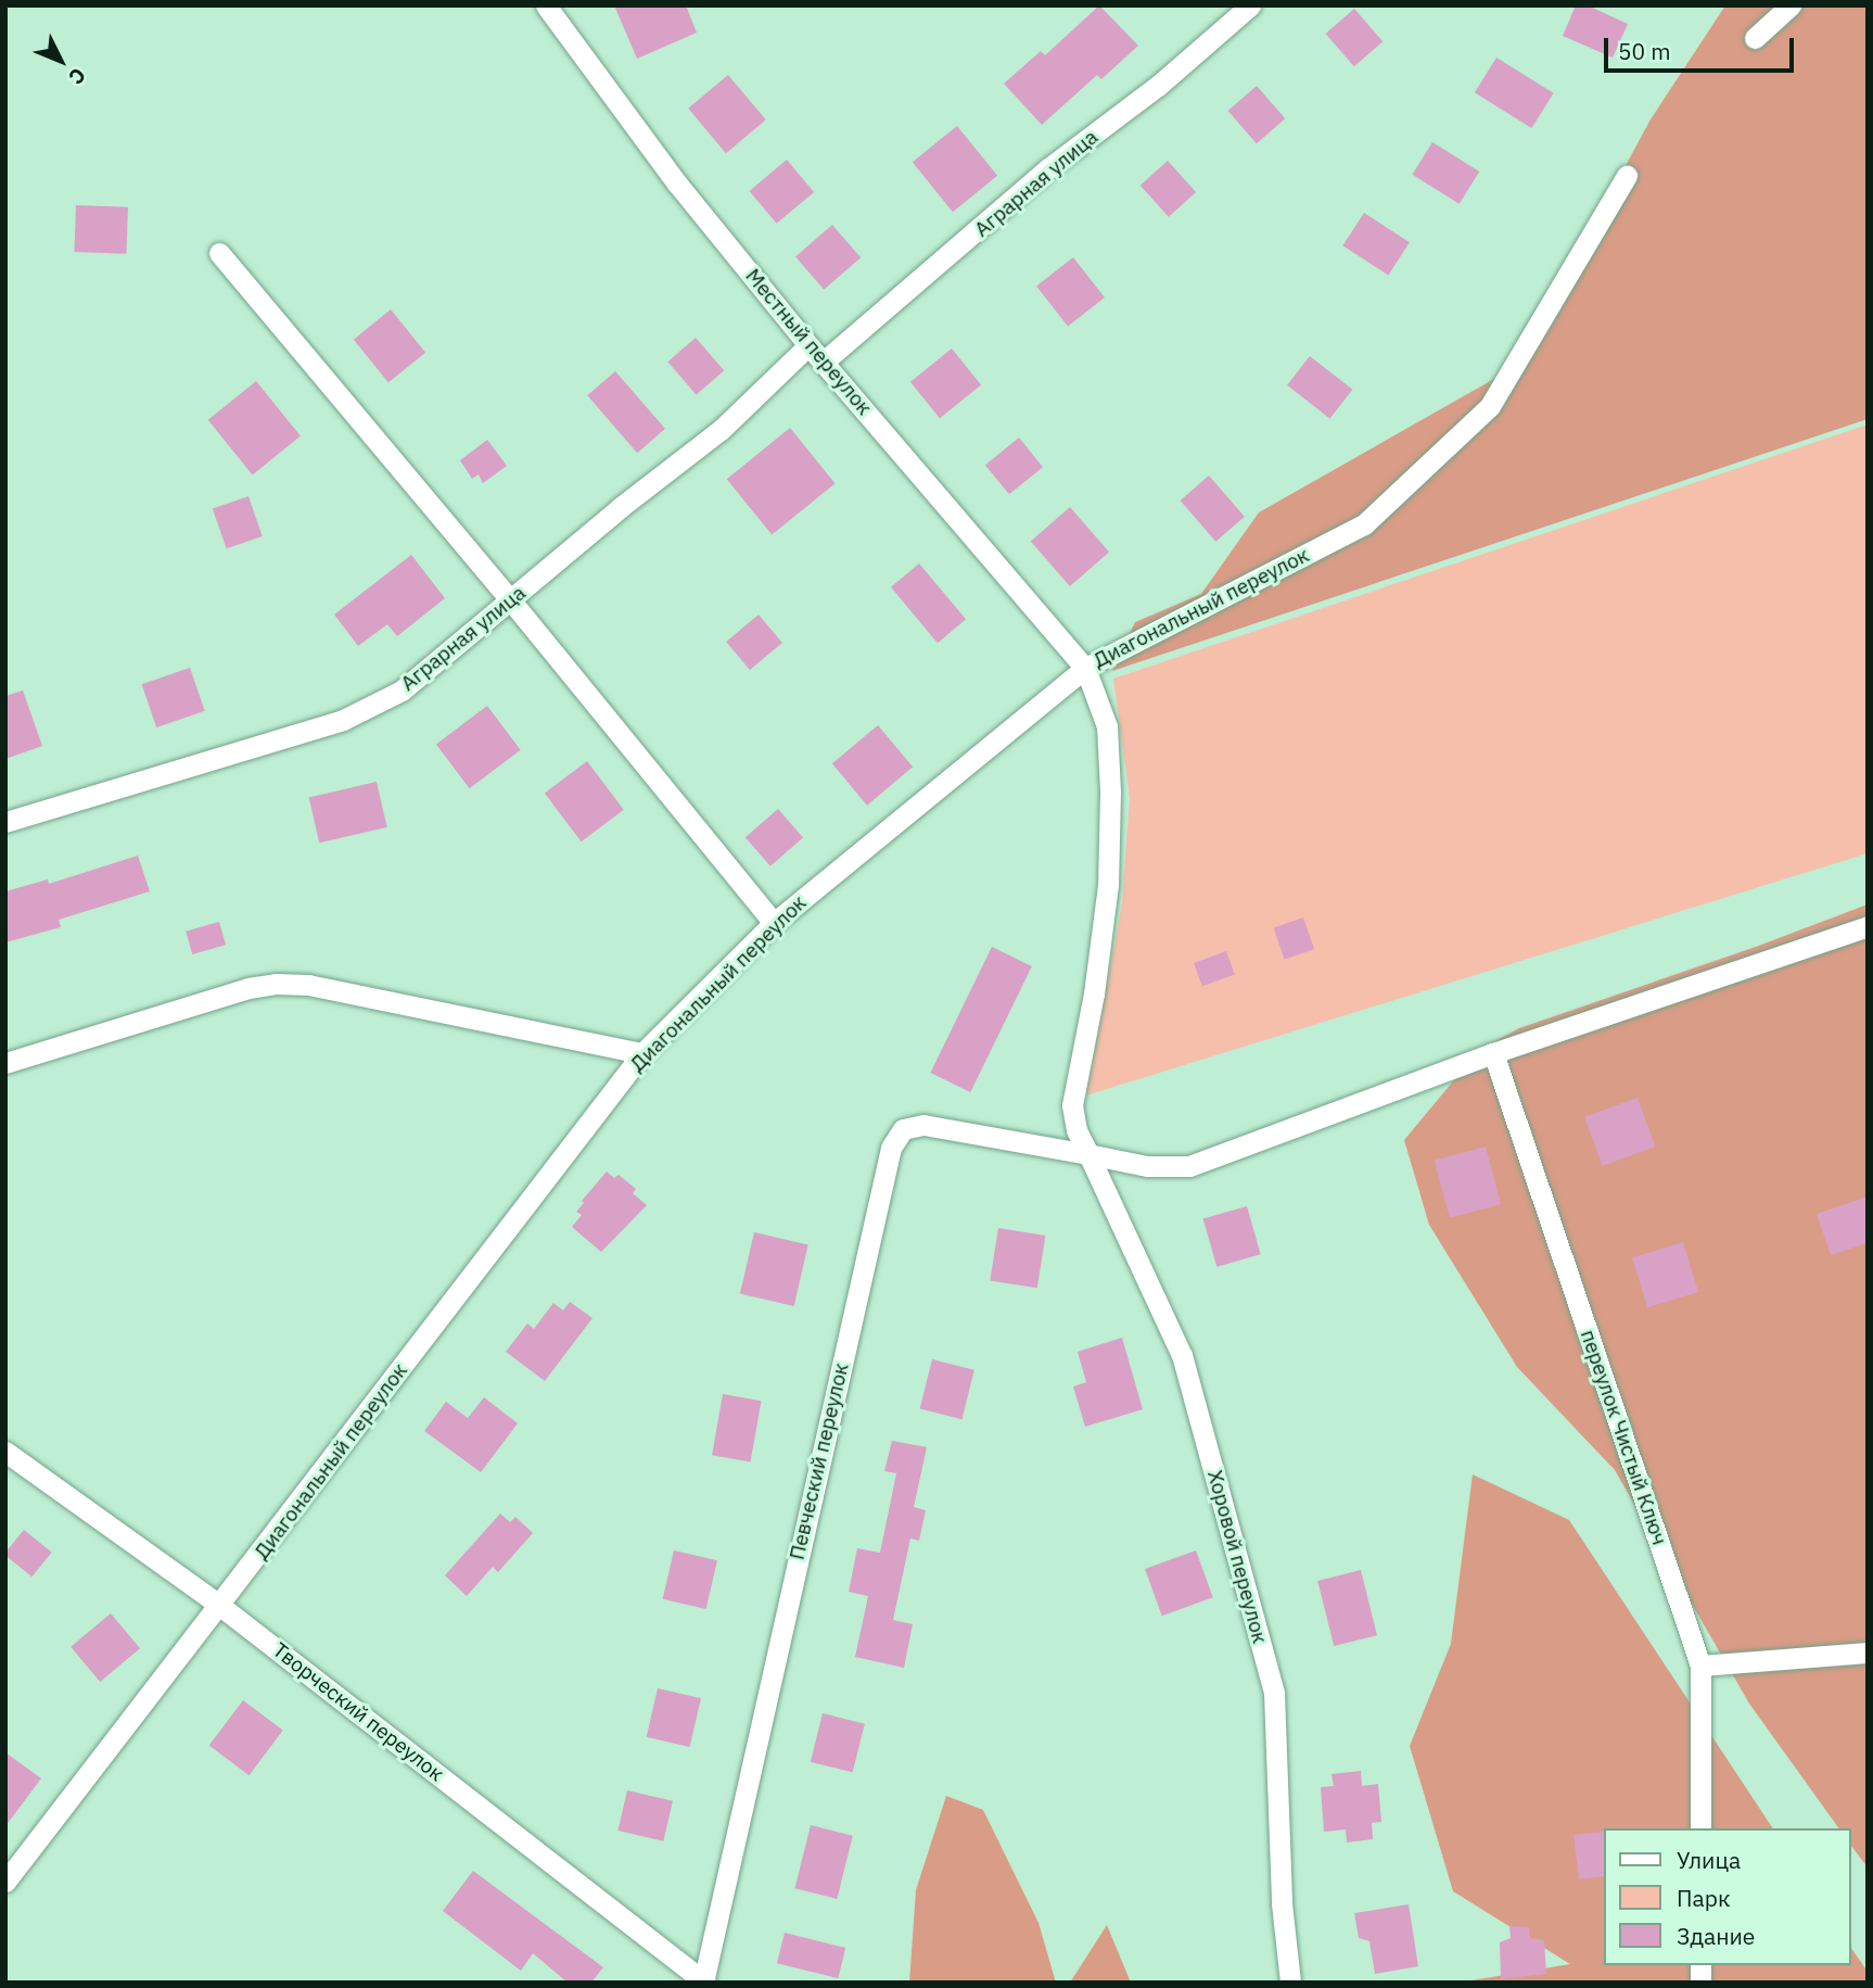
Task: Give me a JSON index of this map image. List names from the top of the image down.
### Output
{
  "streets": {
    "street": [
      "Аграрная улица",
      "Местный переулок",
      "Диагональный переулок",
      "переулок Чистый Ключ",
      "Певческий переулок",
      "Хоровой переулок",
      "Творческий переулок"
    ]
  },
  "crossings": [
    ["Аграрная улица", "Местный переулок"],
    ["Местный переулок", "Диагональный переулок"],
    ["Местный переулок", "Певческий переулок"],
    ["Местный переулок", "Хоровой переулок"],
    ["Диагональный переулок", "Творческий переулок"],
    ["переулок Чистый Ключ", "Певческий переулок"],
    ["Певческий переулок", "Хоровой переулок"],
    ["Певческий переулок", "Творческий переулок"]
  ],
  "legend": ["Улица", "Парк", "Здание"],
  "scale_bar": "50 m",
  "north": "bottom right"
}
